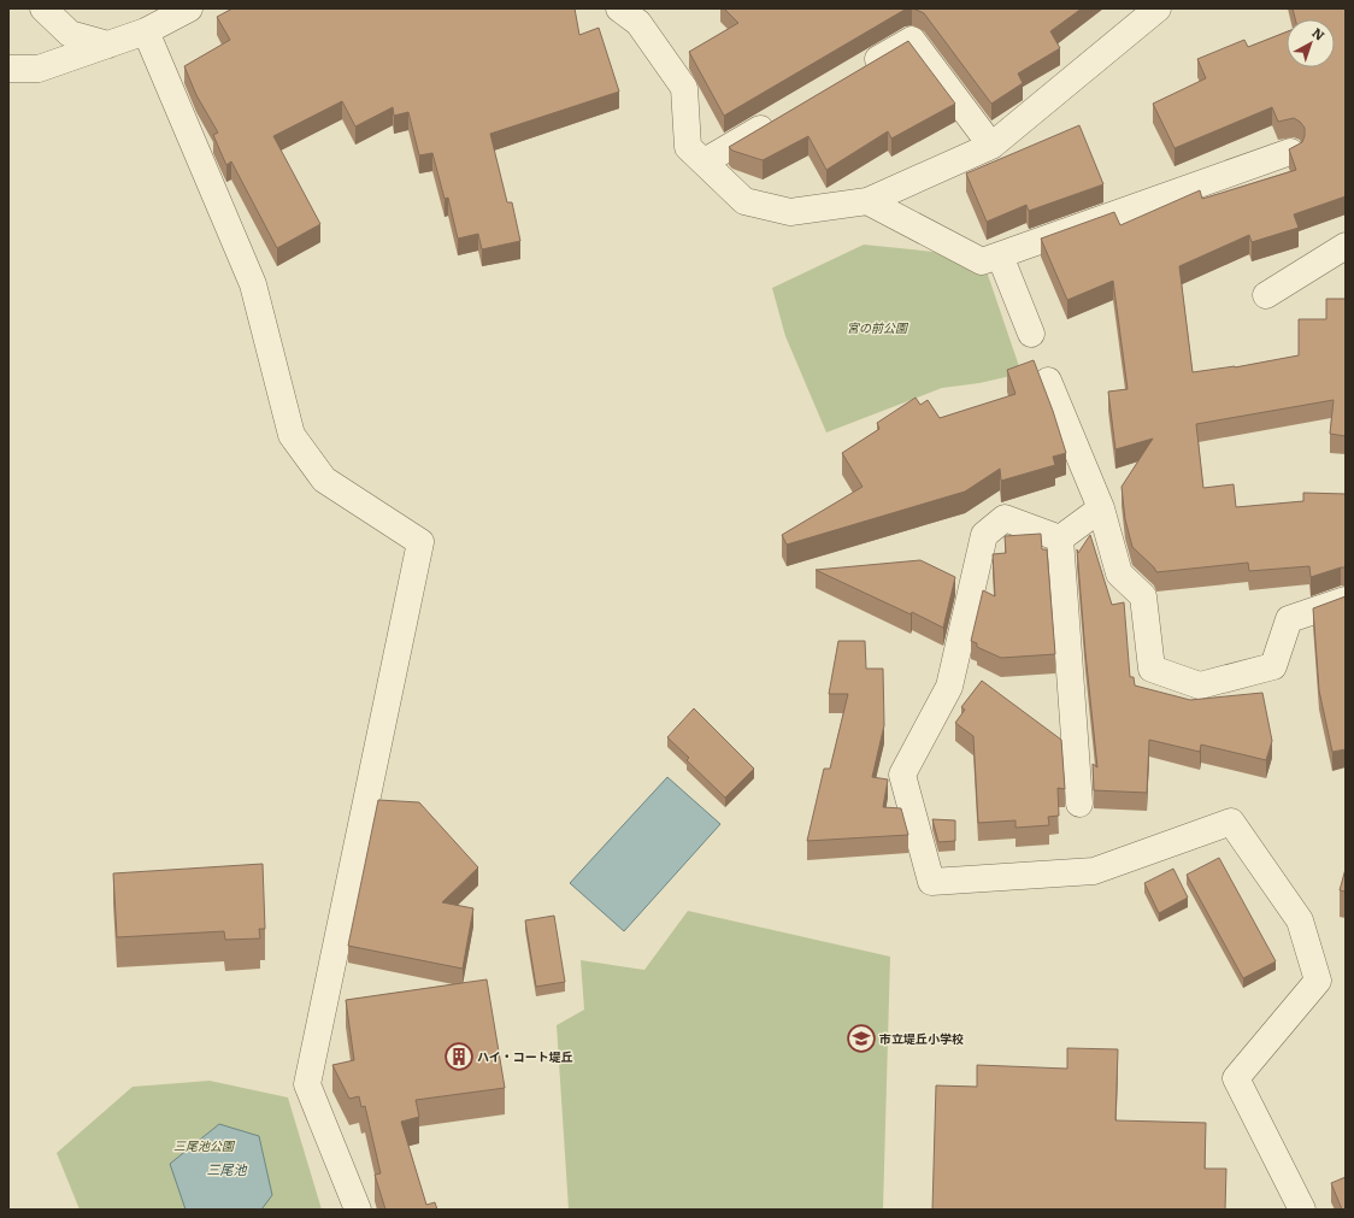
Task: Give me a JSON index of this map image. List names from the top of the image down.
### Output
{
  "water": ["三尾池"],
  "parks": ["宮の前公園", "三尾池公園"],
  "places": {
    "school or university": ["市立堤丘小学校"],
    "building": ["ハイ・コート堤丘"]
  },
  "north": "top right"
}
